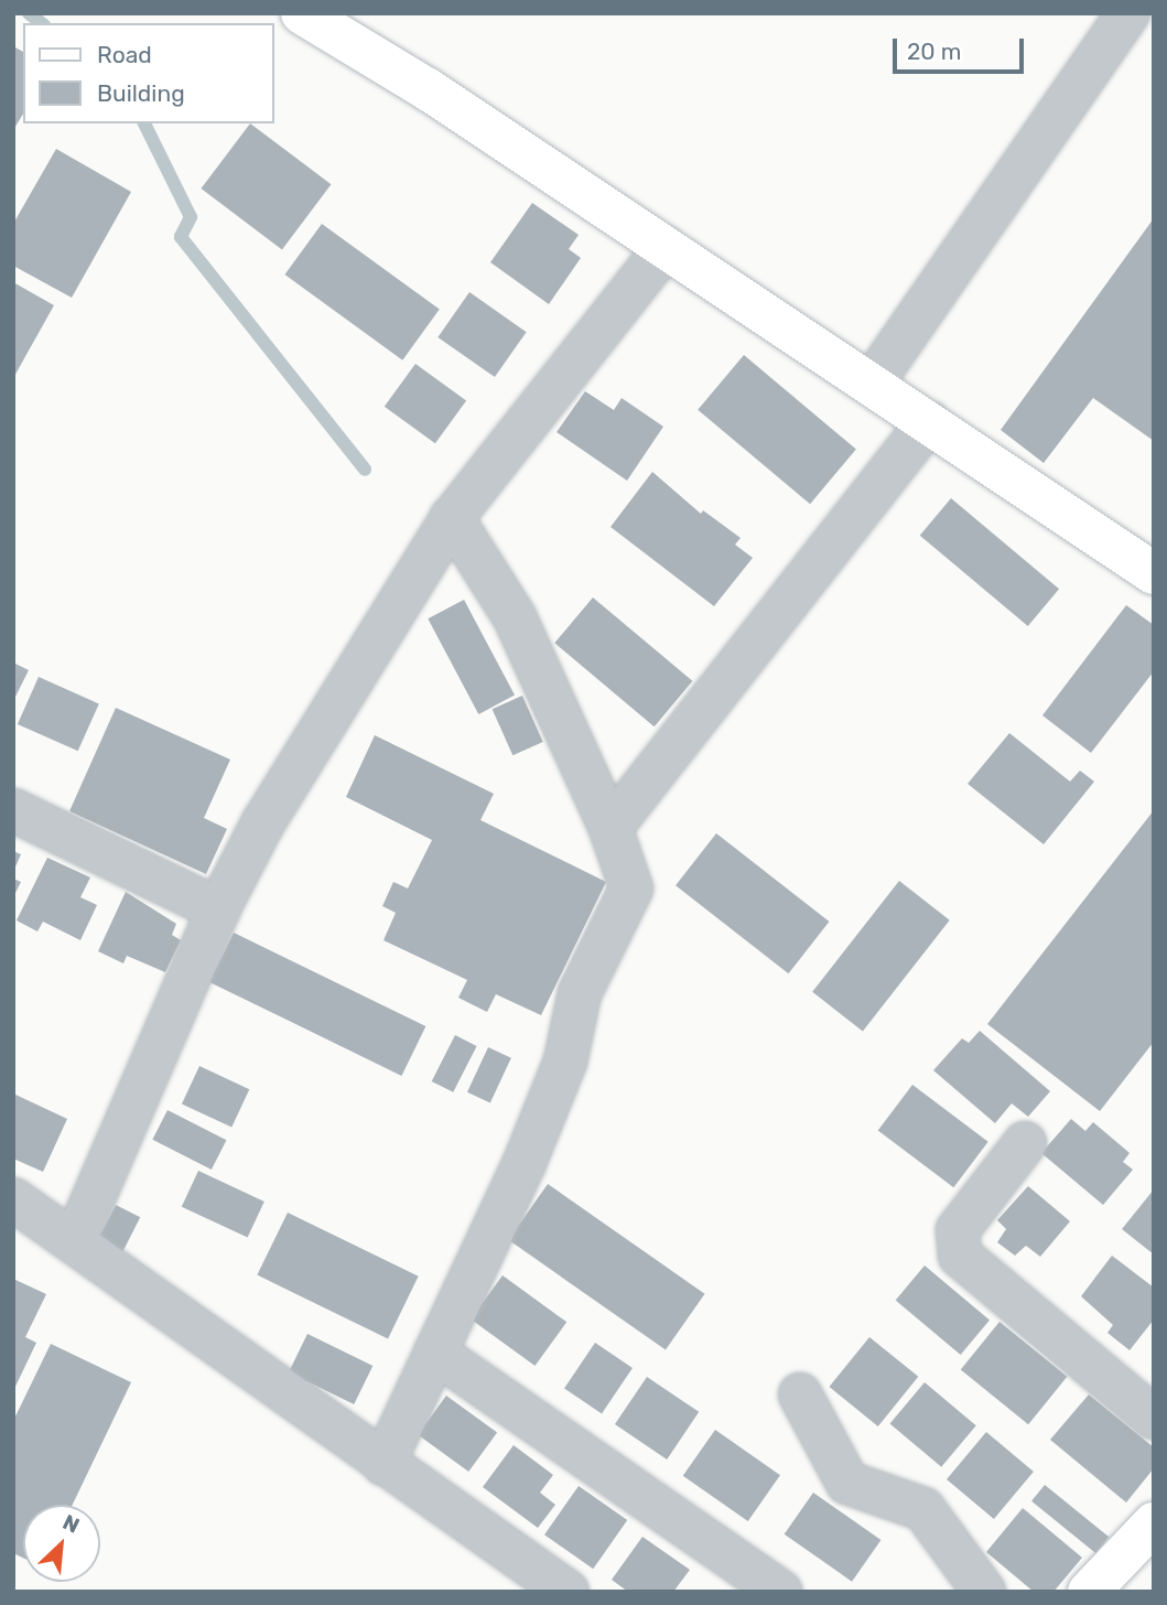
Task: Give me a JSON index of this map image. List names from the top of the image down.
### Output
{
  "legend": ["Road", "Building"],
  "scale_bar": "20 m",
  "north": "top right"
}
